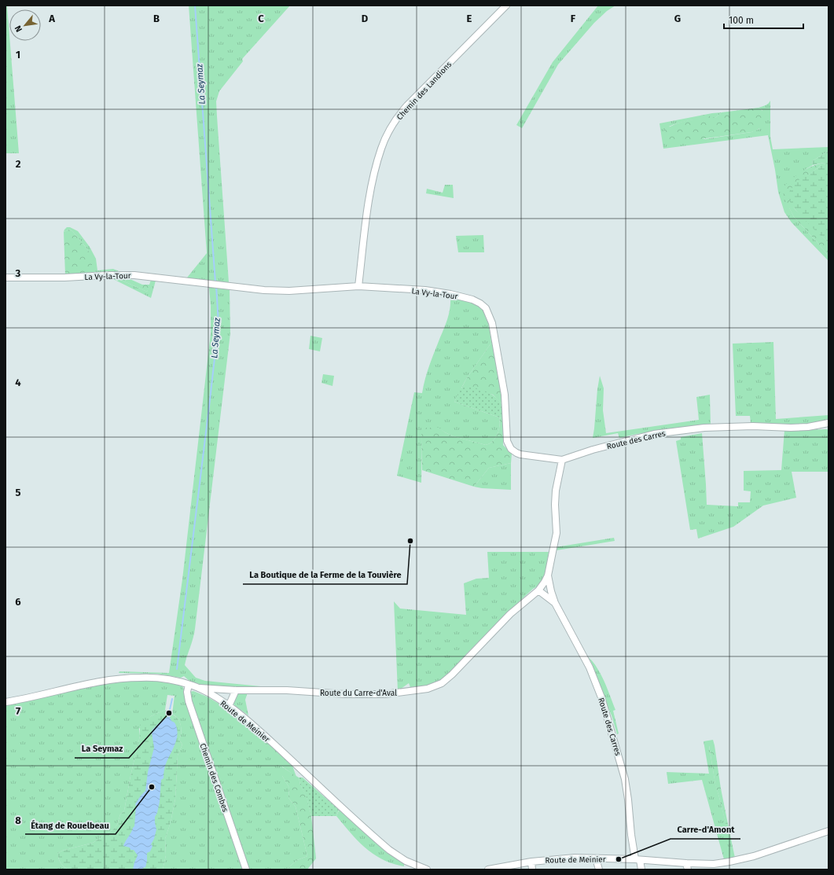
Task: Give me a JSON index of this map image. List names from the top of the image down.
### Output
{
  "streets": {
    "street": [
      "Chemin des Landions",
      "La Vy-la-Tour",
      "Route des Carres",
      "Route du Carre-d'Aval",
      "Route de Meinier",
      "Chemin des Combes"
    ]
  },
  "crossings": [
    ["Chemin des Landions", "La Vy-la-Tour"],
    ["La Vy-la-Tour", "Route des Carres"],
    ["Route des Carres", "Route du Carre-d'Aval"],
    ["Route des Carres", "Route de Meinier"],
    ["Route du Carre-d'Aval", "Route de Meinier"],
    ["Route de Meinier", "Chemin des Combes"]
  ],
  "water": ["La Seymaz"],
  "places": [
    "La Boutique de la Ferme de la Touvière",
    "La Seymaz",
    "Étang de Rouelbeau",
    "Carre-d'Amont"
  ],
  "scale_bar": "100 m",
  "north": "bottom left",
  "grid": {
    "columns": [
      "A",
      "B",
      "C",
      "D",
      "E",
      "F",
      "G"
    ],
    "rows": [
      "1",
      "2",
      "3",
      "4",
      "5",
      "6",
      "7",
      "8"
    ]
  }
}
